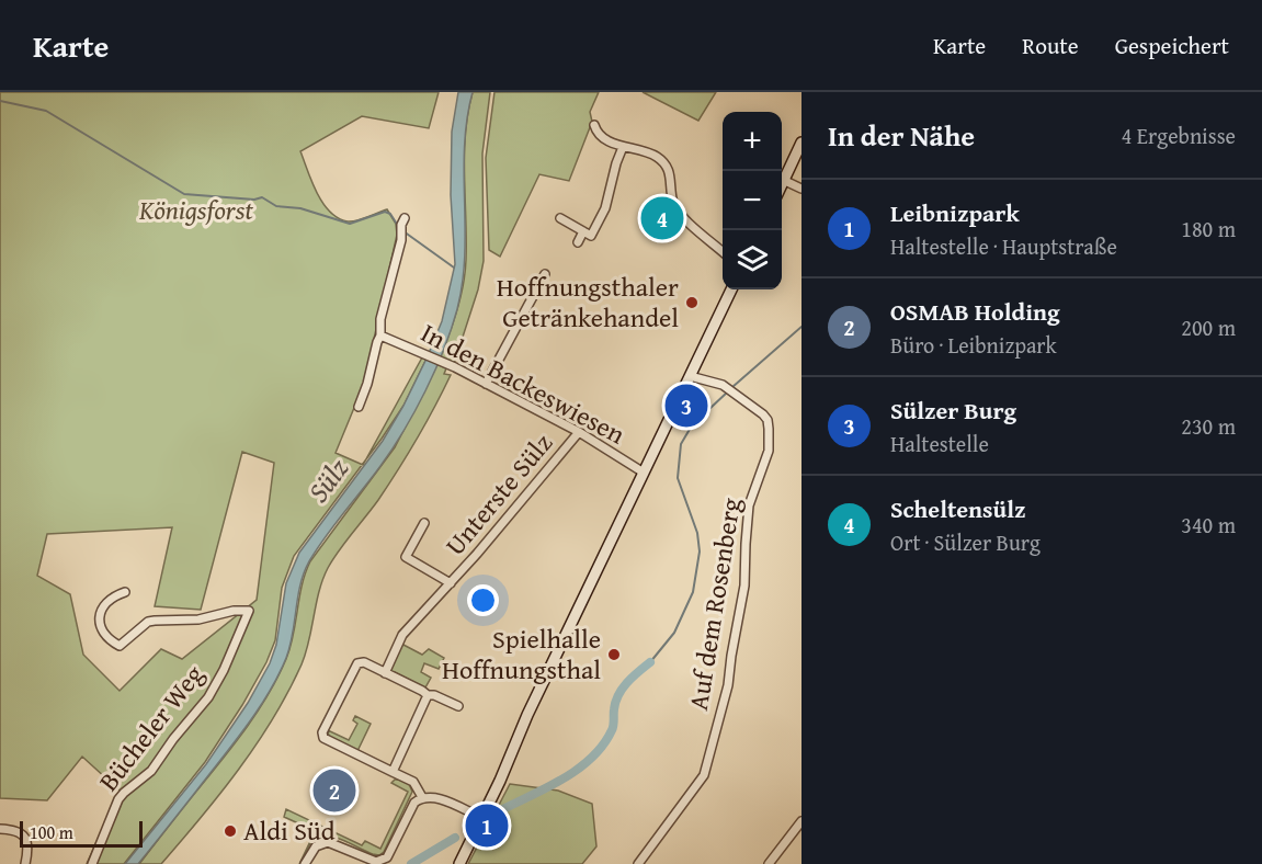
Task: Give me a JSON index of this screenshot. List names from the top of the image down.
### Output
{
  "streets": {
    "street": [
      "In den Backeswiesen",
      "Unterste Sülz",
      "Auf dem Rosenberg",
      "Bücheler Weg"
    ]
  },
  "crossings": [
    ["In den Backeswiesen", "Unterste Sülz"]
  ],
  "water": ["Sülz"],
  "parks": ["Königsforst"],
  "places": ["Hoffnungsthaler Getränkehandel", "Spielhalle Hoffnungsthal", "Aldi Süd"],
  "scale_bar": "100 m",
  "page": {
    "header": "Karte",
    "nav": ["Karte", "Route", "Gespeichert"],
    "heading": ["In der Nähe", "4 Ergebnisse"],
    "map_buttons": ["+", "−"],
    "list": [
      {
        "mark": "1",
        "name": "Leibnizpark",
        "note": "Haltestelle · Hauptstraße",
        "value": "180 m"
      },
      {
        "mark": "2",
        "name": "OSMAB Holding",
        "note": "Büro · Leibnizpark",
        "value": "200 m"
      },
      {
        "mark": "3",
        "name": "Sülzer Burg",
        "note": "Haltestelle",
        "value": "230 m"
      },
      {
        "mark": "4",
        "name": "Scheltensülz",
        "note": "Ort · Sülzer Burg",
        "value": "340 m"
      }
    ],
    "pins": [
      "4",
      "3",
      "2",
      "1"
    ],
    "scale": "100 m"
  }
}
